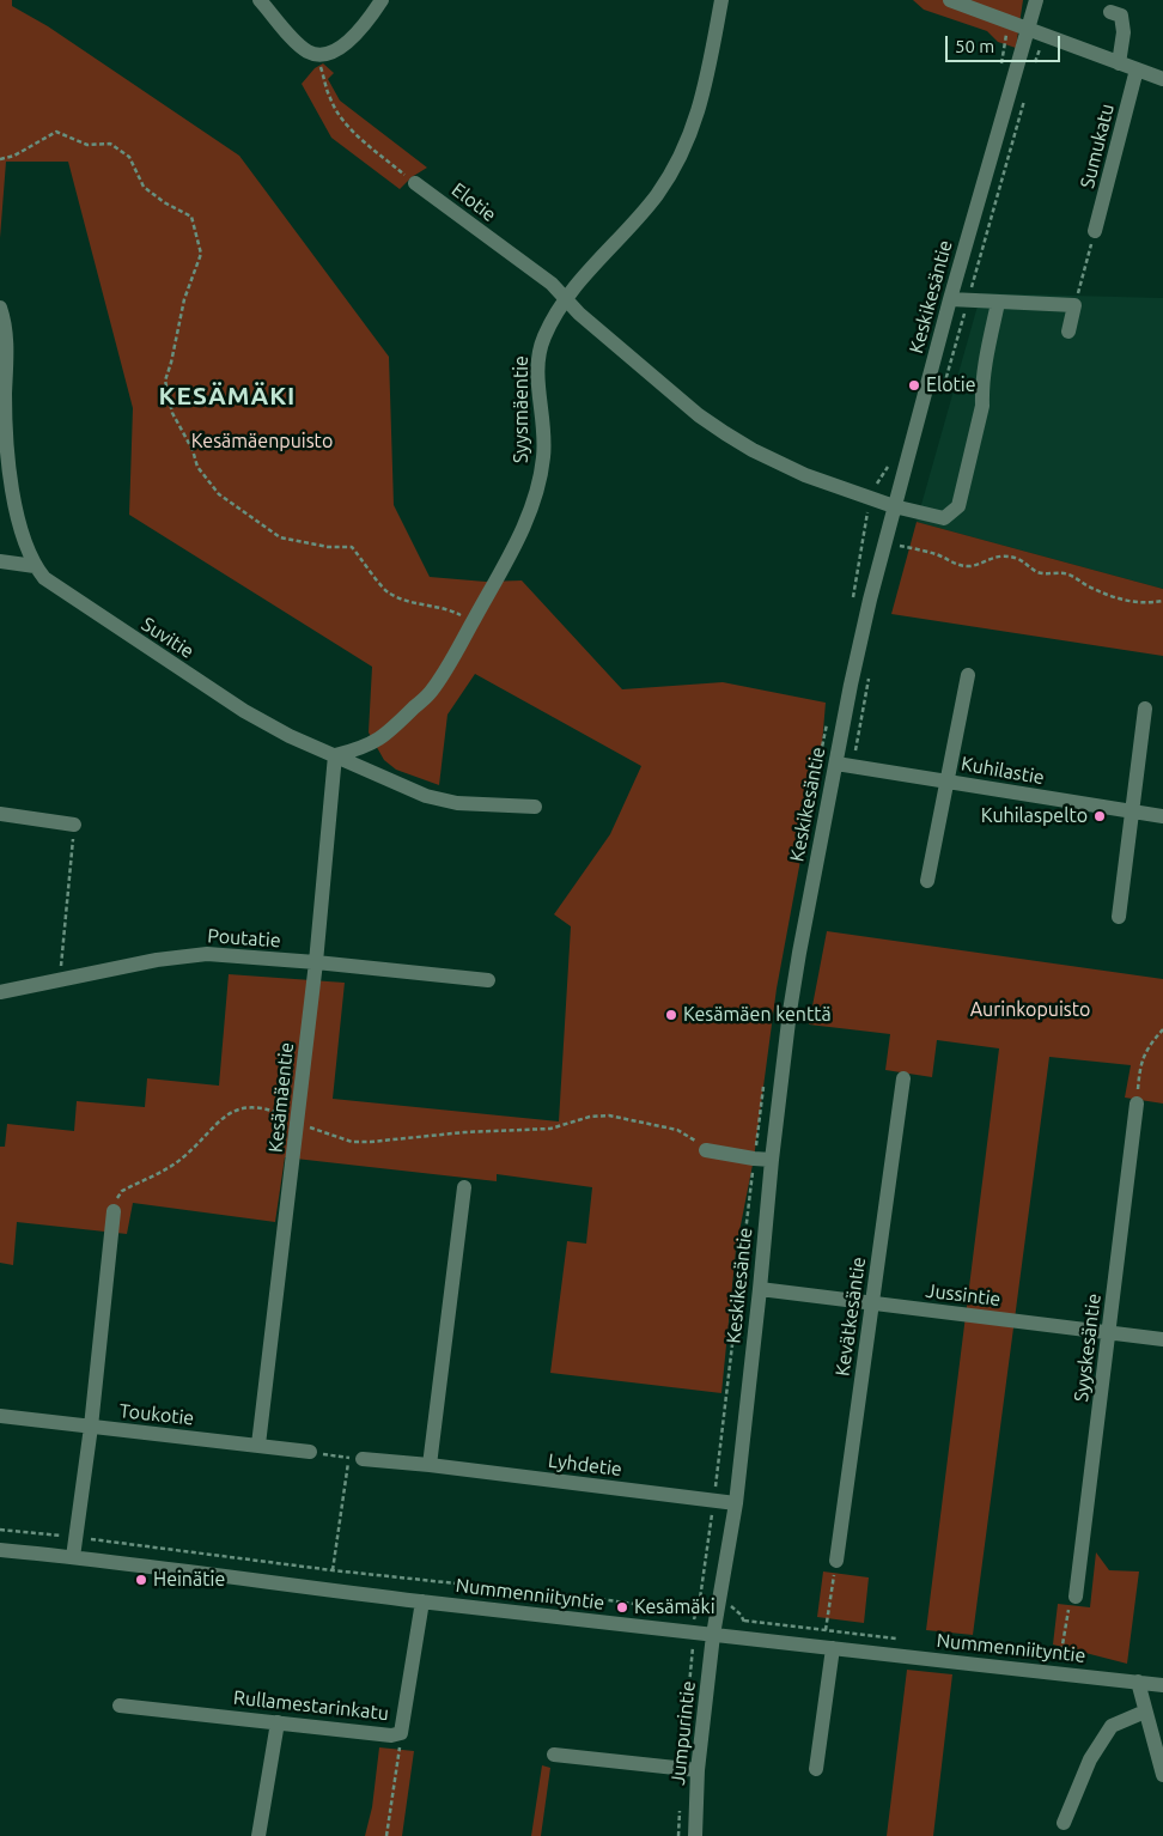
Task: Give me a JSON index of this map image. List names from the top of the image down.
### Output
{
  "streets": {
    "street": [
      "Sumukatu",
      "Elotie",
      "Keskikesäntie",
      "Syysmäentie",
      "Suvitie",
      "Kuhilastie",
      "Poutatie",
      "Kesämäentie",
      "Jussintie",
      "Kevätkesäntie",
      "Syyskesäntie",
      "Toukotie",
      "Lyhdetie",
      "Nummenniityntie",
      "Rullamestarinkatu",
      "Jumpurintie"
    ]
  },
  "crossings": [
    ["Elotie", "Keskikesäntie"],
    ["Elotie", "Syysmäentie"],
    ["Keskikesäntie", "Kuhilastie"],
    ["Keskikesäntie", "Jussintie"],
    ["Keskikesäntie", "Lyhdetie"],
    ["Keskikesäntie", "Nummenniityntie"],
    ["Keskikesäntie", "Jumpurintie"],
    ["Syysmäentie", "Suvitie"],
    ["Syysmäentie", "Kesämäentie"],
    ["Suvitie", "Kesämäentie"],
    ["Poutatie", "Kesämäentie"],
    ["Kesämäentie", "Toukotie"],
    ["Jussintie", "Kevätkesäntie"],
    ["Jussintie", "Syyskesäntie"],
    ["Nummenniityntie", "Rullamestarinkatu"],
    ["Nummenniityntie", "Jumpurintie"]
  ],
  "districts": ["KESÄMÄKI"],
  "parks": ["Kesämäenpuisto", "Aurinkopuisto"],
  "places": [
    "Elotie",
    "Kuhilaspelto",
    "Kesämäen kenttä",
    "Heinätie",
    "Kesämäki"
  ],
  "scale_bar": "50 m"
}
